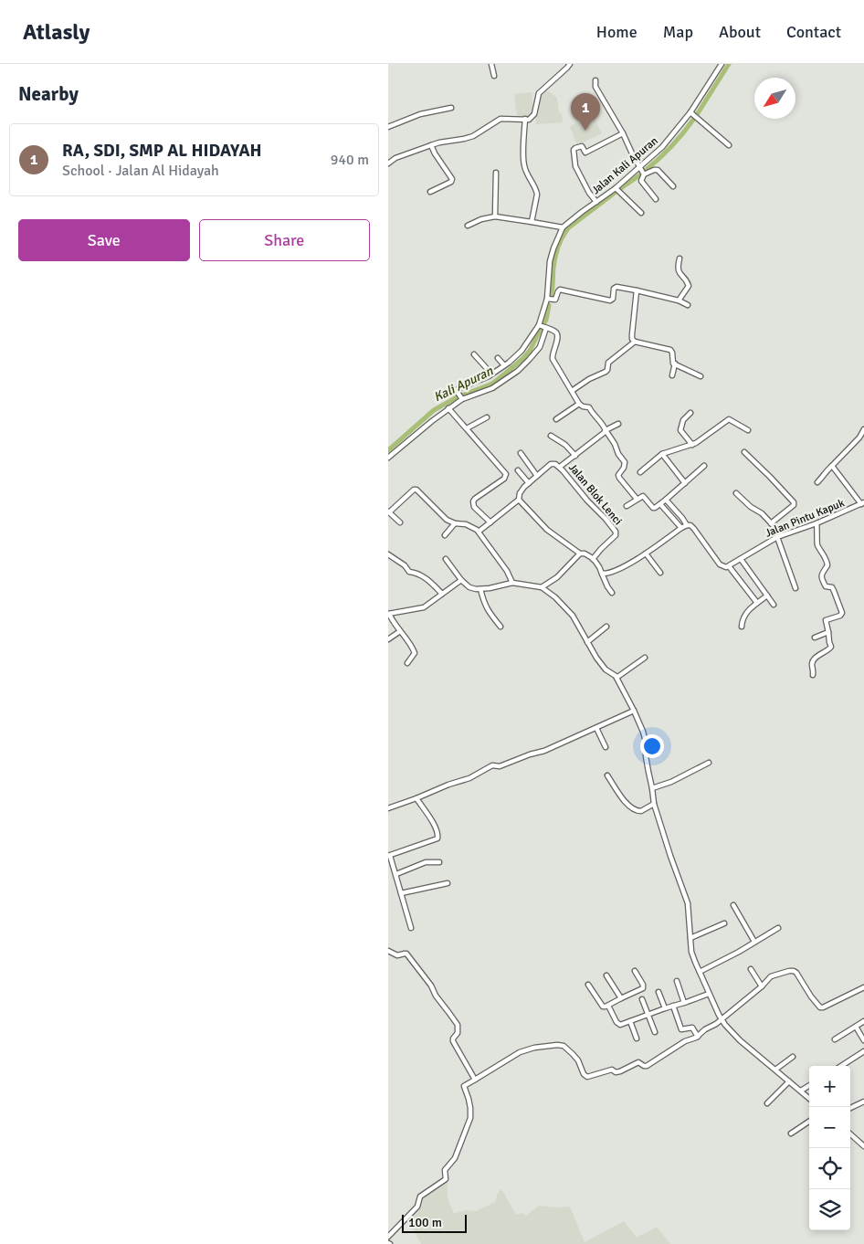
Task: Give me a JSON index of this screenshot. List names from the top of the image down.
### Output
{
  "streets": {
    "street": ["Jalan Kali Apuran", "Jalan Blok Lenci", "Jalan Pintu Kapuk"]
  },
  "water": ["Kali Apuran"],
  "scale_bar": "100 m",
  "north": "bottom left",
  "page": {
    "header": "Atlasly",
    "nav": [
      "Home",
      "Map",
      "About",
      "Contact"
    ],
    "heading": "Nearby",
    "pins": "1",
    "list": [
      {
        "mark": "1",
        "name": "RA, SDI, SMP AL HIDAYAH",
        "note": "School · Jalan Al Hidayah",
        "value": "940 m"
      }
    ],
    "buttons": ["Save", "Share"],
    "map_buttons": ["+", "−"],
    "scale": "100 m"
  }
}
